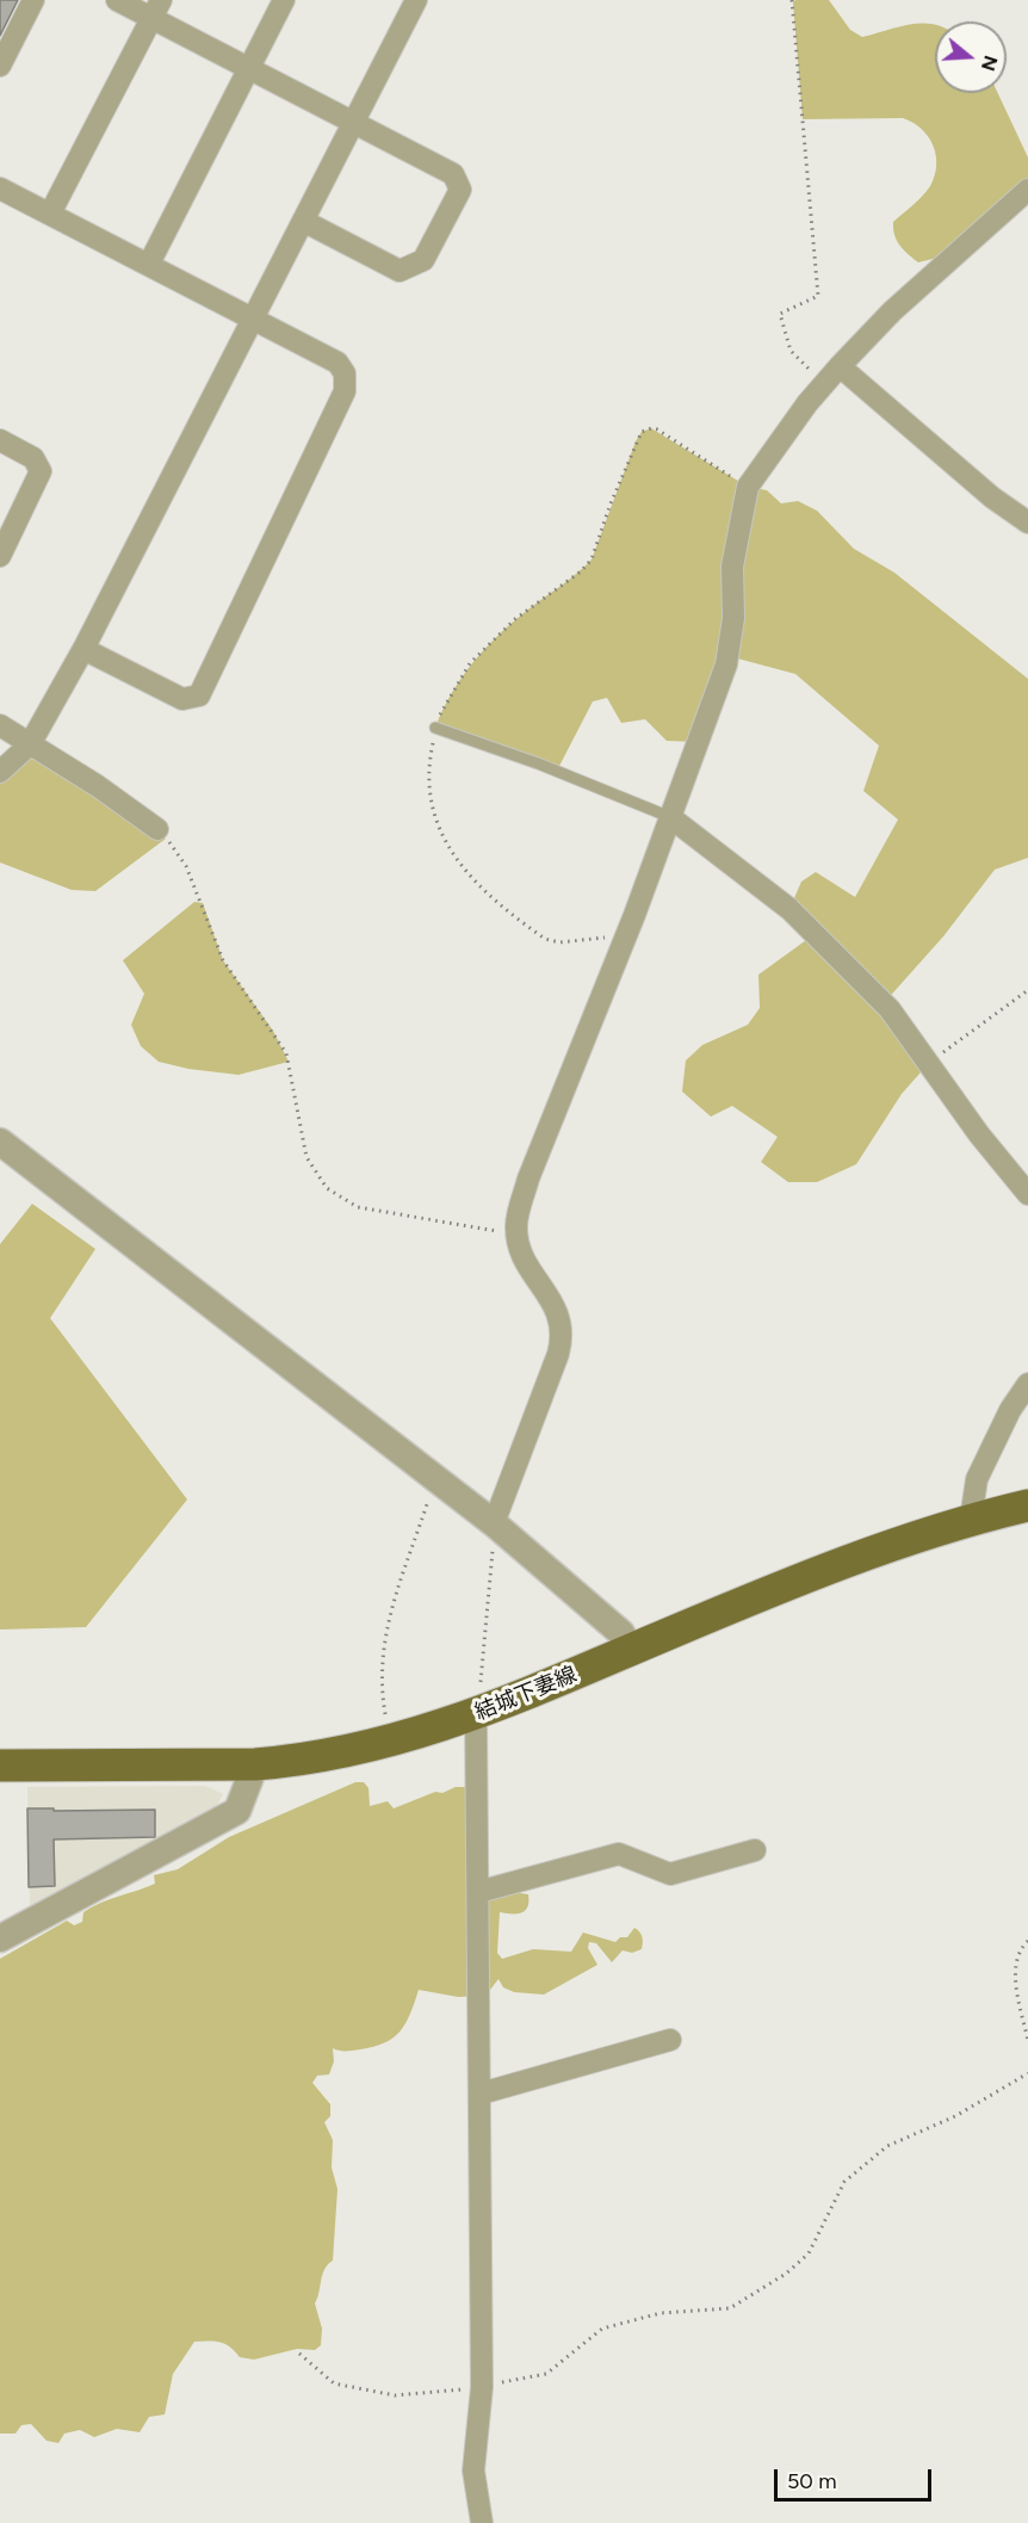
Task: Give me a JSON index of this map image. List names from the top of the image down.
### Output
{
  "streets": {
    "main road": ["結城下妻線"]
  },
  "scale_bar": "50 m",
  "north": "right"
}
